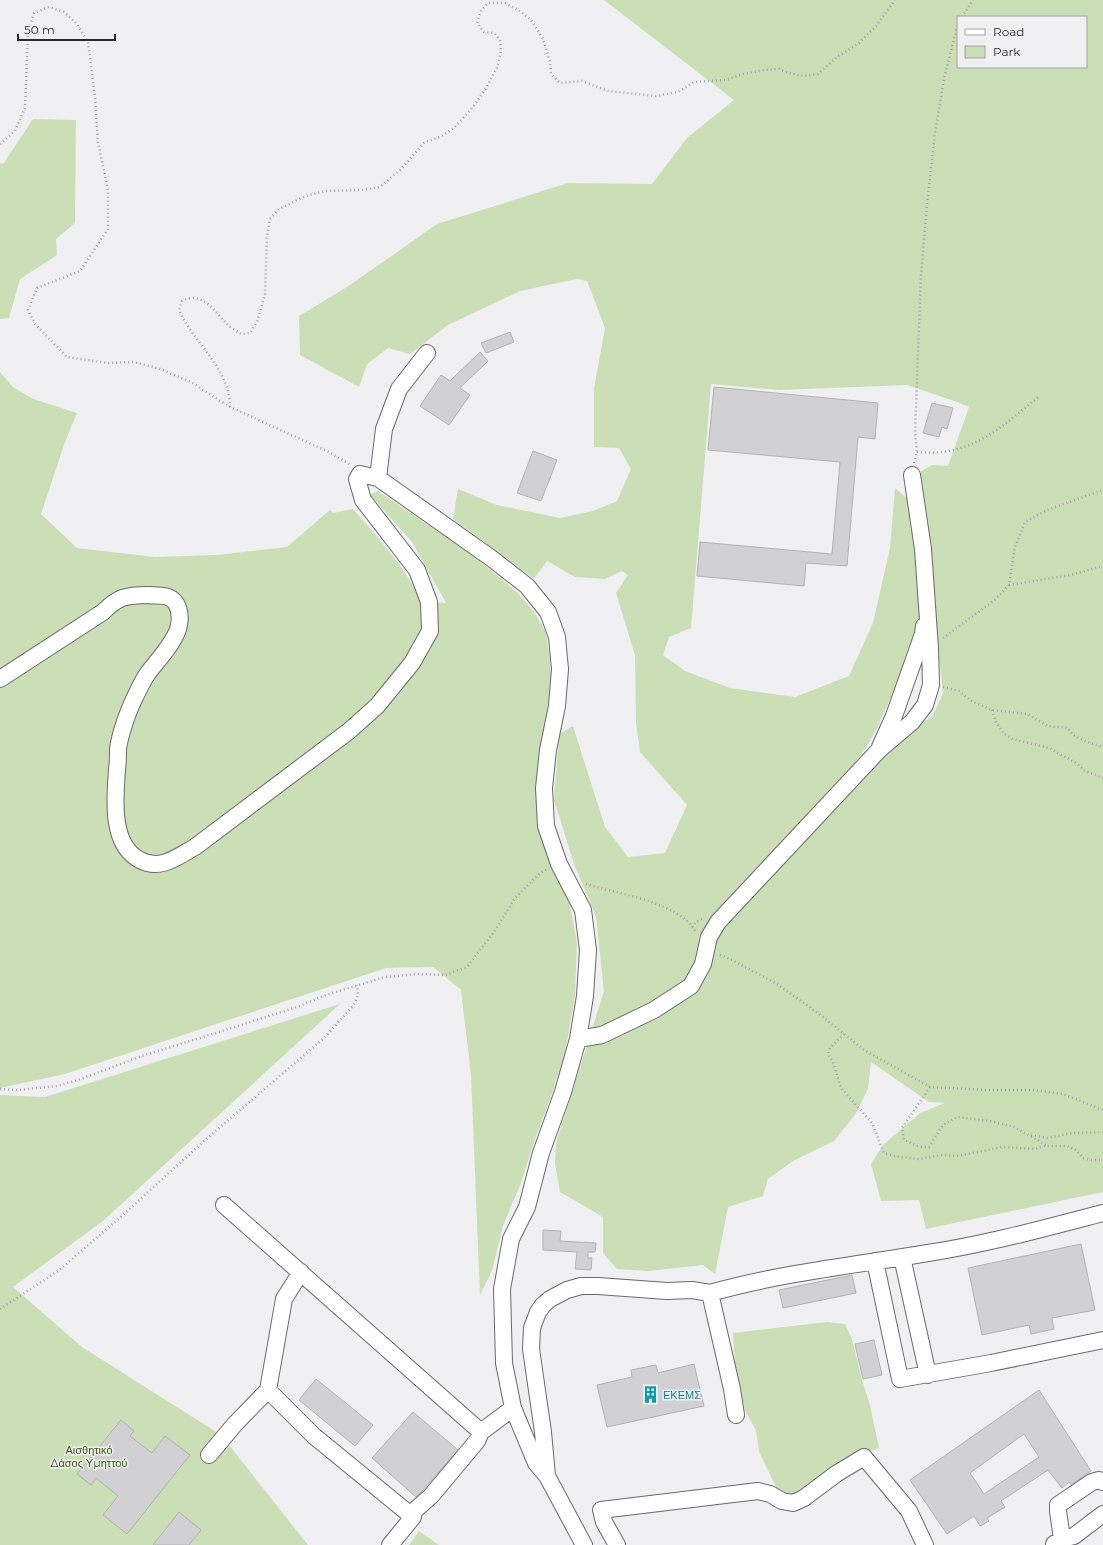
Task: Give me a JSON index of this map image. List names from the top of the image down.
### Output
{
  "parks": ["Αισθητικό Δάσος Υμηττού"],
  "places": {
    "building": ["ΕΚΕΜΣ"]
  },
  "legend": ["Road", "Park"],
  "scale_bar": "50 m"
}
